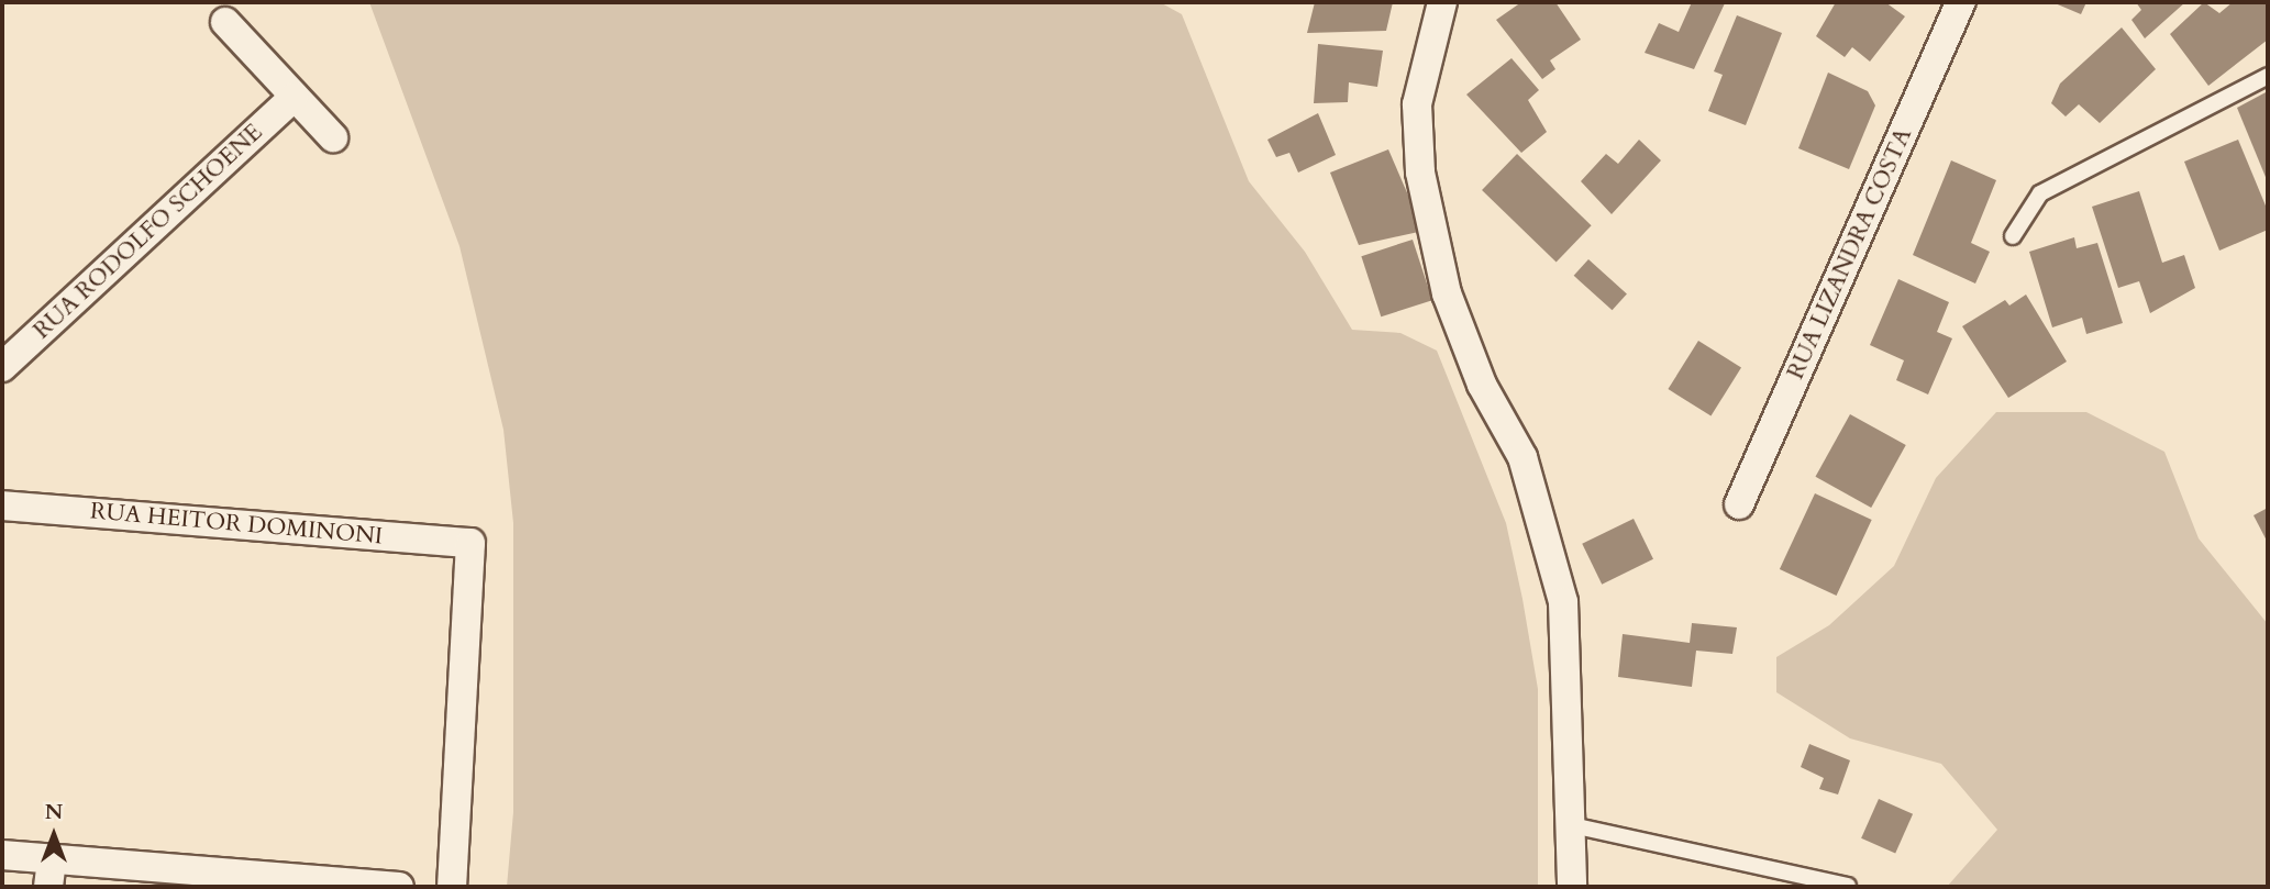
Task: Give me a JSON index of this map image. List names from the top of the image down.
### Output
{
  "streets": {
    "street": ["RUA RODOLFO SCHOENE", "RUA LIZANDRA COSTA", "RUA HEITOR DOMINONI"]
  },
  "north": "top"
}
